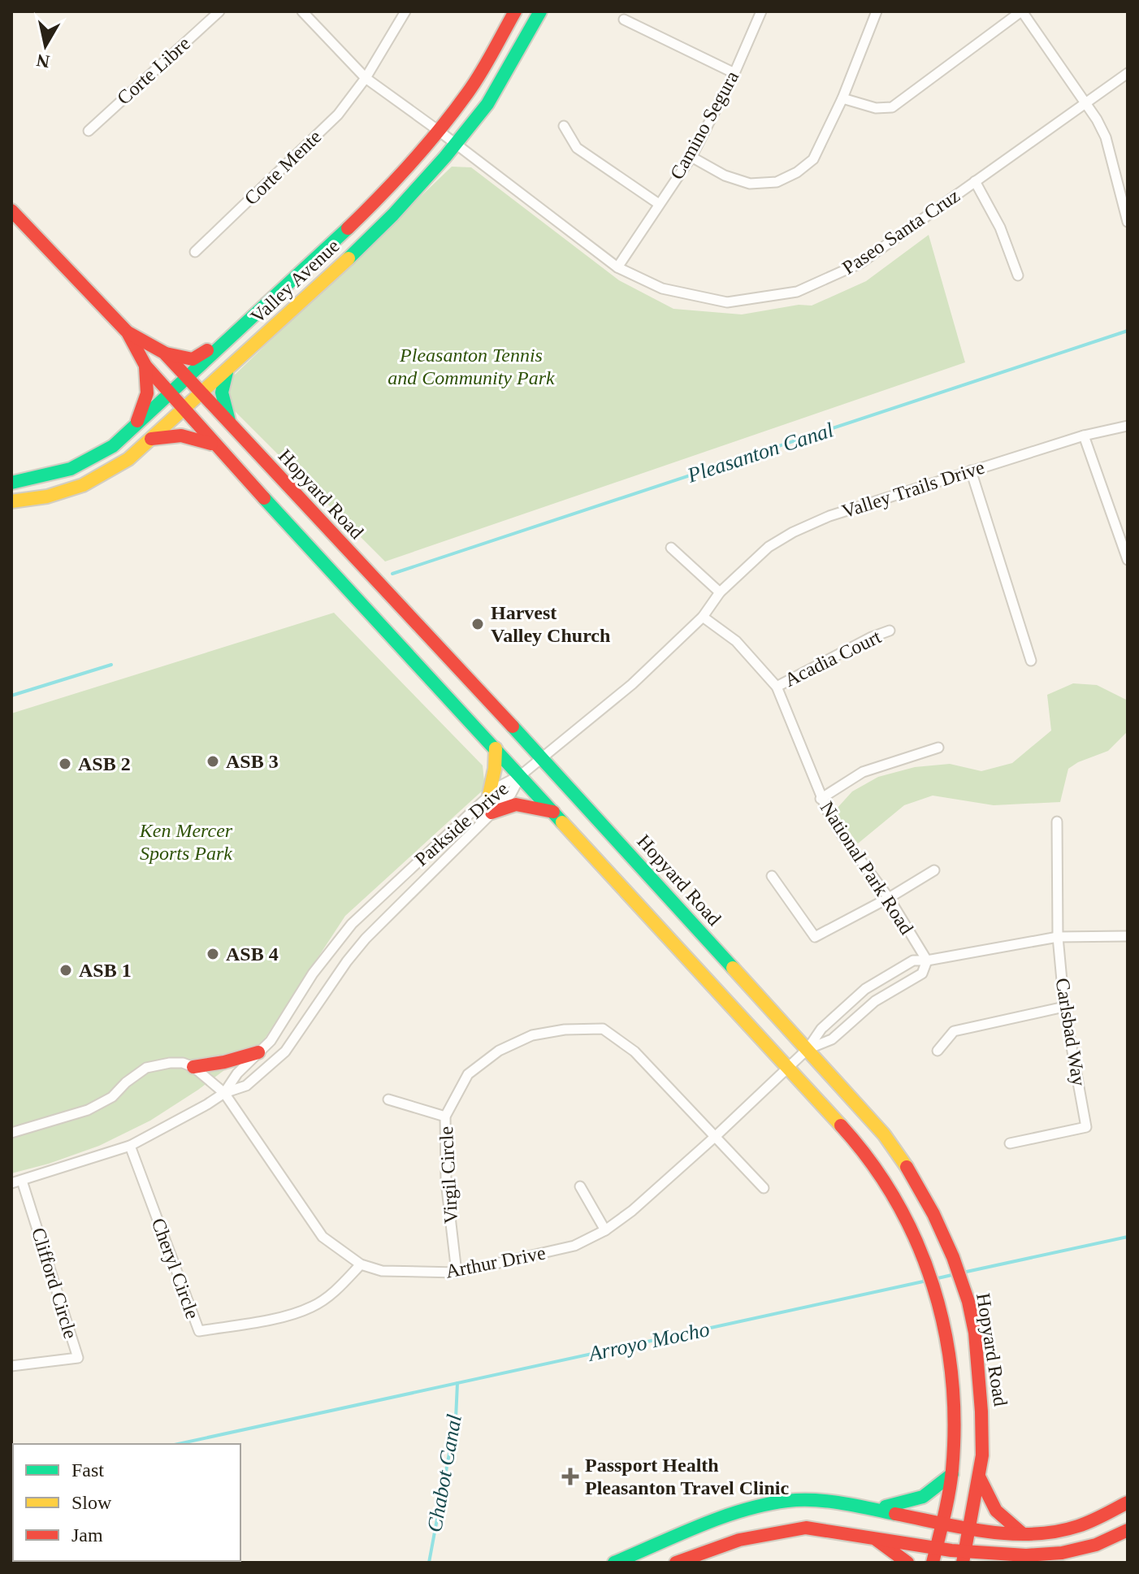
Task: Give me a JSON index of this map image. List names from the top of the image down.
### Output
{
  "streets": {
    "main road": ["Valley Avenue", "Hopyard Road"],
    "street": [
      "Corte Libre",
      "Camino Segura",
      "Corte Mente",
      "Paseo Santa Cruz",
      "Valley Trails Drive",
      "Acadia Court",
      "Parkside Drive",
      "National Park Road",
      "Carlsbad Way",
      "Virgil Circle",
      "Arthur Drive",
      "Cheryl Circle",
      "Clifford Circle"
    ]
  },
  "crossings": [
    ["Camino Segura", "Paseo Santa Cruz"],
    ["Corte Mente", "Paseo Santa Cruz"],
    ["Paseo Santa Cruz", "Valley Avenue"],
    ["Valley Avenue", "Hopyard Road"],
    ["Valley Trails Drive", "Hopyard Road"],
    ["Valley Trails Drive", "Parkside Drive"],
    ["Valley Trails Drive", "National Park Road"],
    ["Hopyard Road", "Parkside Drive"],
    ["Hopyard Road", "Arthur Drive"],
    ["Acadia Court", "National Park Road"],
    ["Parkside Drive", "Arthur Drive"],
    ["Parkside Drive", "Cheryl Circle"],
    ["Parkside Drive", "Clifford Circle"],
    ["Virgil Circle", "Arthur Drive"],
    ["Arthur Drive", "Cheryl Circle"]
  ],
  "water": ["Pleasanton Canal", "Arroyo Mocho", "Chabot Canal"],
  "parks": ["Pleasanton Tennis and Community Park", "Ken Mercer Sports Park"],
  "places": {
    "other": [
      "Harvest Valley Church",
      "ASB 3",
      "ASB 2",
      "ASB 4",
      "ASB 1"
    ],
    "health": ["Passport Health Pleasanton Travel Clinic"]
  },
  "legend": ["Fast", "Slow", "Jam"],
  "north": "bottom"
}
